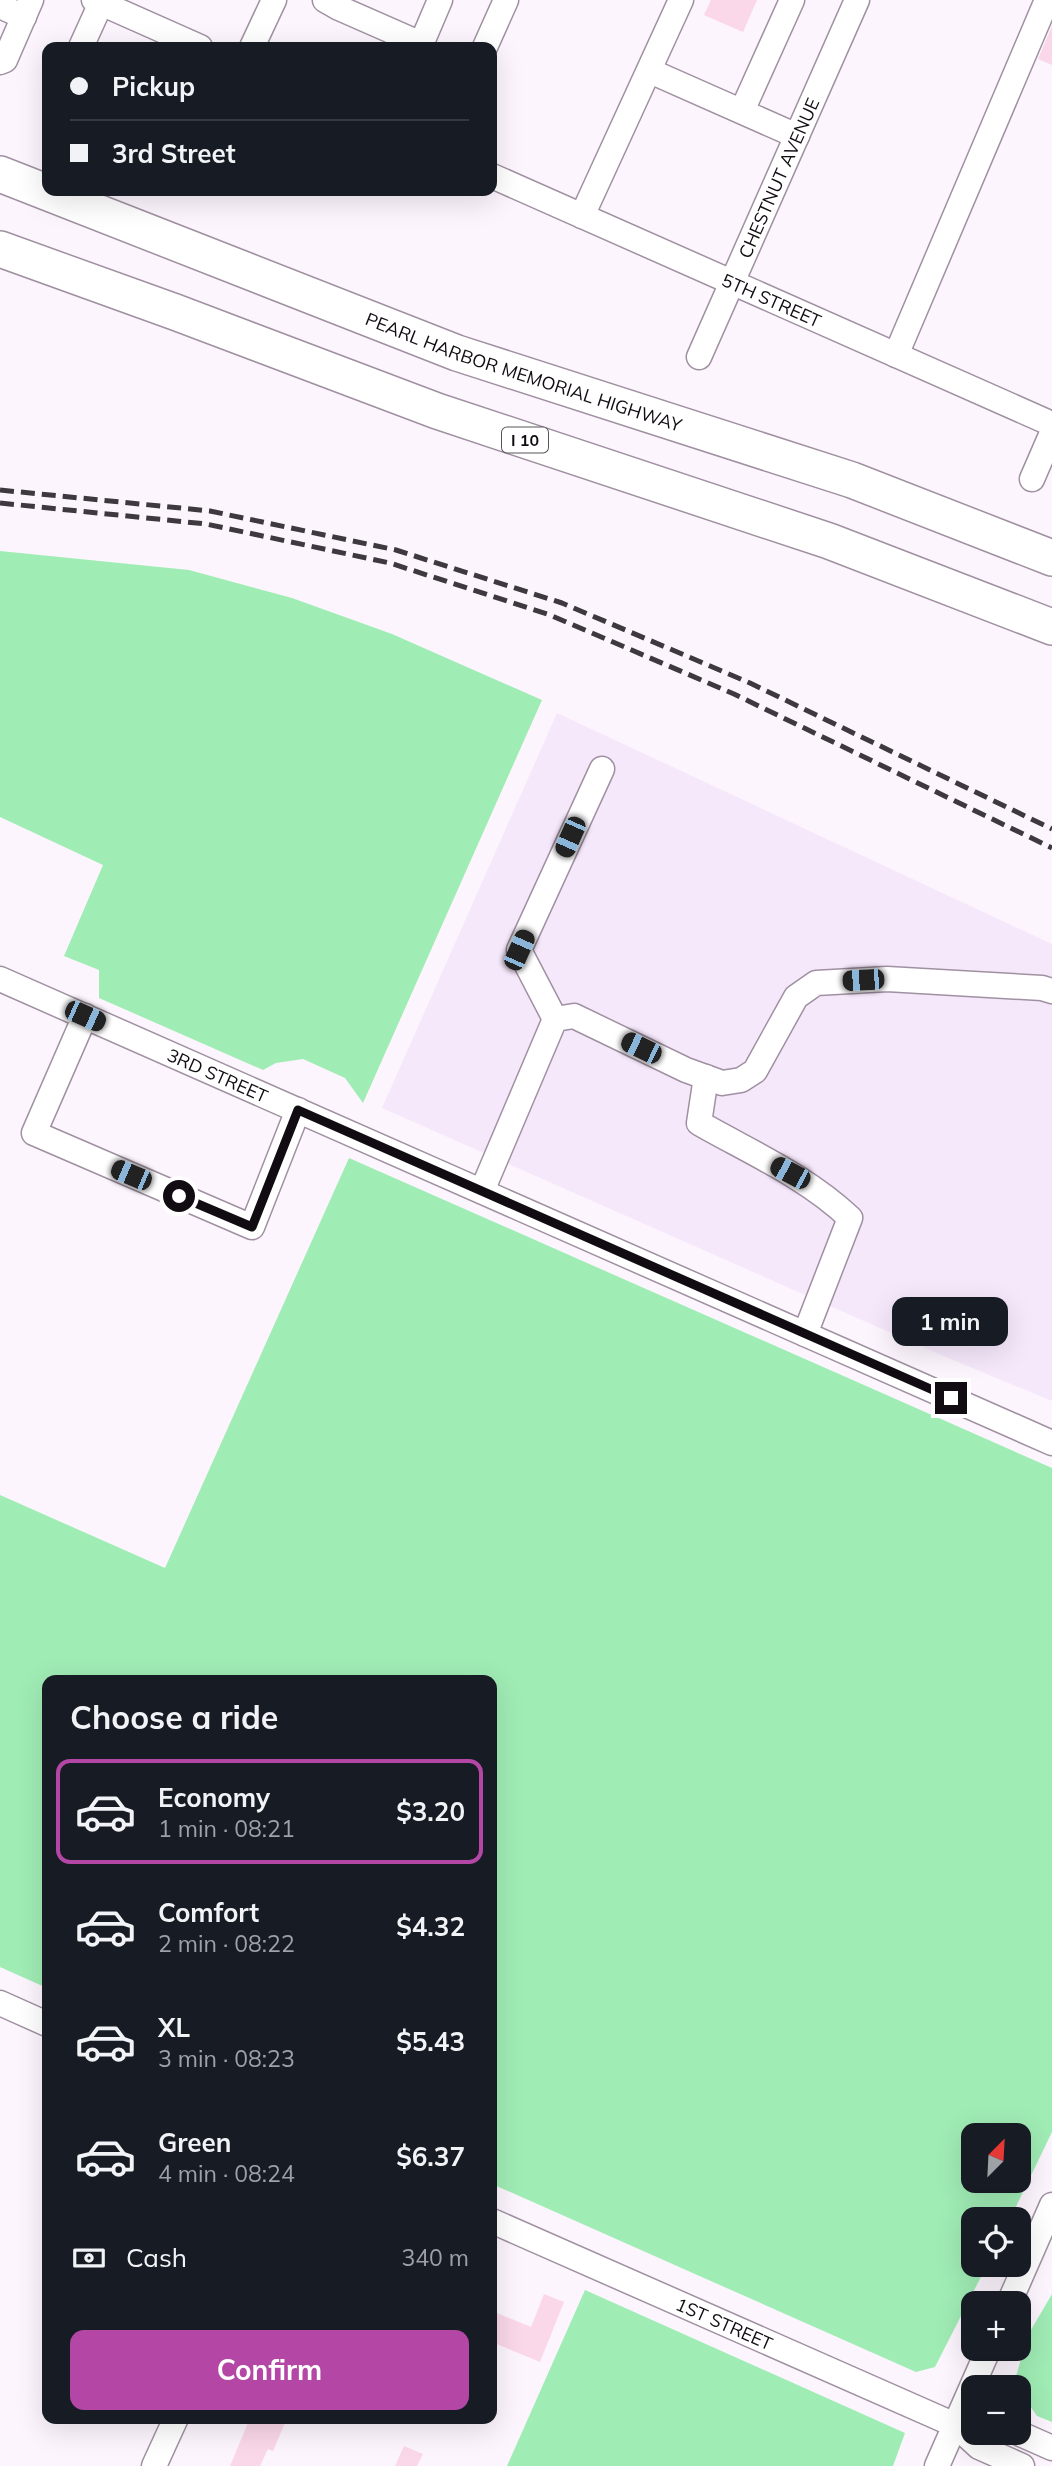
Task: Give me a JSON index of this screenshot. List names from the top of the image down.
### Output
{
  "streets": {
    "highway": ["PEARL HARBOR MEMORIAL HIGHWAY", "I 10"],
    "street": [
      "CHESTNUT AVENUE",
      "5TH STREET",
      "3RD STREET",
      "1ST STREET"
    ]
  },
  "crossings": [
    ["CHESTNUT AVENUE", "5TH STREET"]
  ],
  "north": "top right",
  "page": {
    "banner": ["Pickup", "3rd Street"],
    "bubble": "1 min",
    "heading": "Choose a ride",
    "list": [
      {
        "name": "Economy",
        "note": "1 min · 08:21",
        "value": "$3.20"
      },
      {
        "name": "Comfort",
        "note": "2 min · 08:22",
        "value": "$4.32"
      },
      {
        "name": "XL",
        "note": "3 min · 08:23",
        "value": "$5.43"
      },
      {
        "name": "Green",
        "note": "4 min · 08:24",
        "value": "$6.37"
      }
    ],
    "map_buttons": ["+", "−"],
    "pay": ["Cash", "340 m"],
    "buttons": "Confirm"
  }
}
